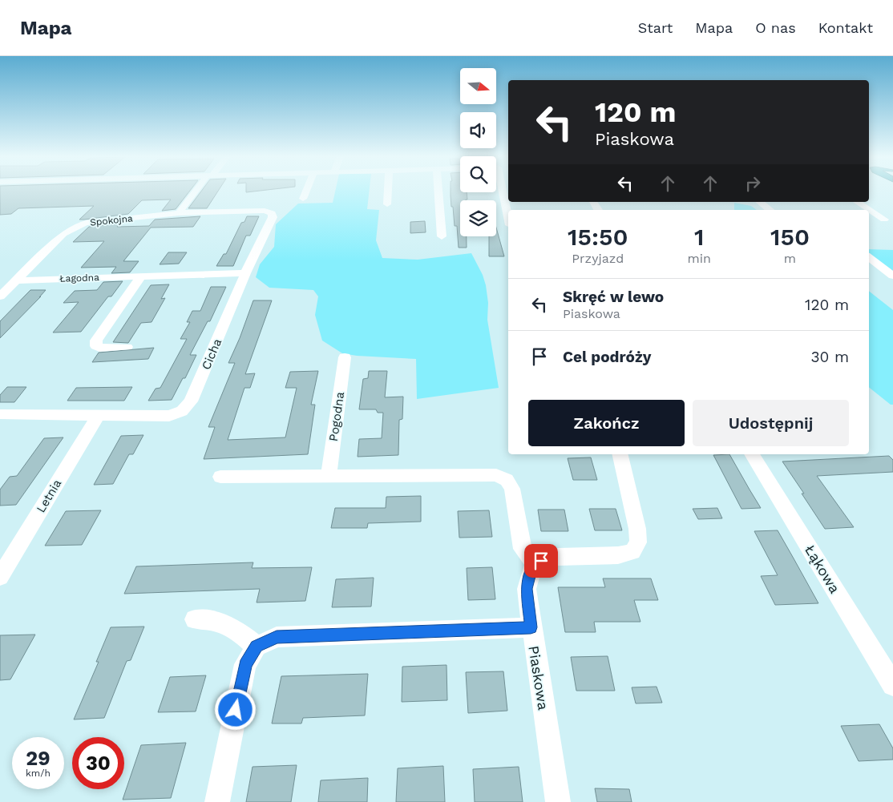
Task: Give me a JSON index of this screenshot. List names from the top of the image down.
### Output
{
  "streets": {
    "street": [
      "Spokojna",
      "Łagodna",
      "Cicha",
      "Pogodna",
      "Letnia",
      "Łąkowa",
      "Piaskowa"
    ]
  },
  "crossings": [
    ["Spokojna", "Łagodna"],
    ["Spokojna", "Cicha"],
    ["Łagodna", "Cicha"],
    ["Cicha", "Letnia"]
  ],
  "north": "right",
  "page": {
    "header": "Mapa",
    "nav": [
      "Start",
      "Mapa",
      "O nas",
      "Kontakt"
    ],
    "turn": ["120 m", "Piaskowa"],
    "eta": [
      "15:50",
      "Przyjazd",
      "1",
      "min",
      "150",
      "m"
    ],
    "list": [
      {
        "name": "Skręć w lewo",
        "note": "Piaskowa",
        "value": "120 m"
      },
      {
        "name": "Cel podróży",
        "value": "30 m"
      }
    ],
    "buttons": ["Zakończ", "Udostępnij"],
    "speed": "29 km/h",
    "limit": "30"
  }
}
